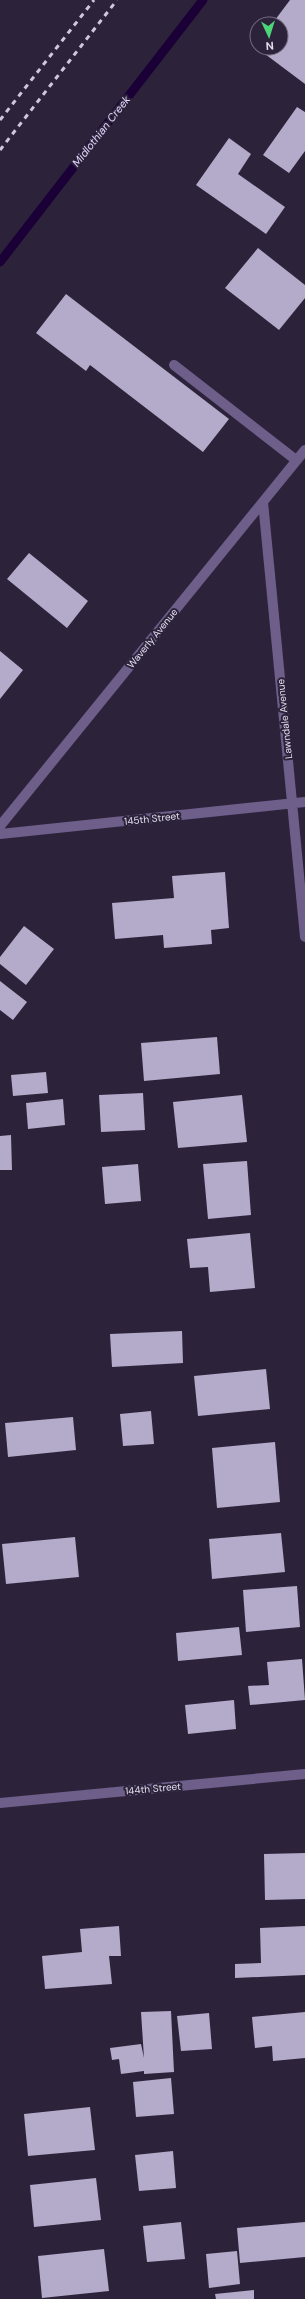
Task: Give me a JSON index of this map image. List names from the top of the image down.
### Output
{
  "streets": {
    "street": [
      "Waverly Avenue",
      "Lawndale Avenue",
      "145th Street",
      "144th Street"
    ]
  },
  "crossings": [
    ["Waverly Avenue", "Lawndale Avenue"],
    ["Lawndale Avenue", "145th Street"]
  ],
  "water": ["Midlothian Creek"],
  "north": "bottom"
}
